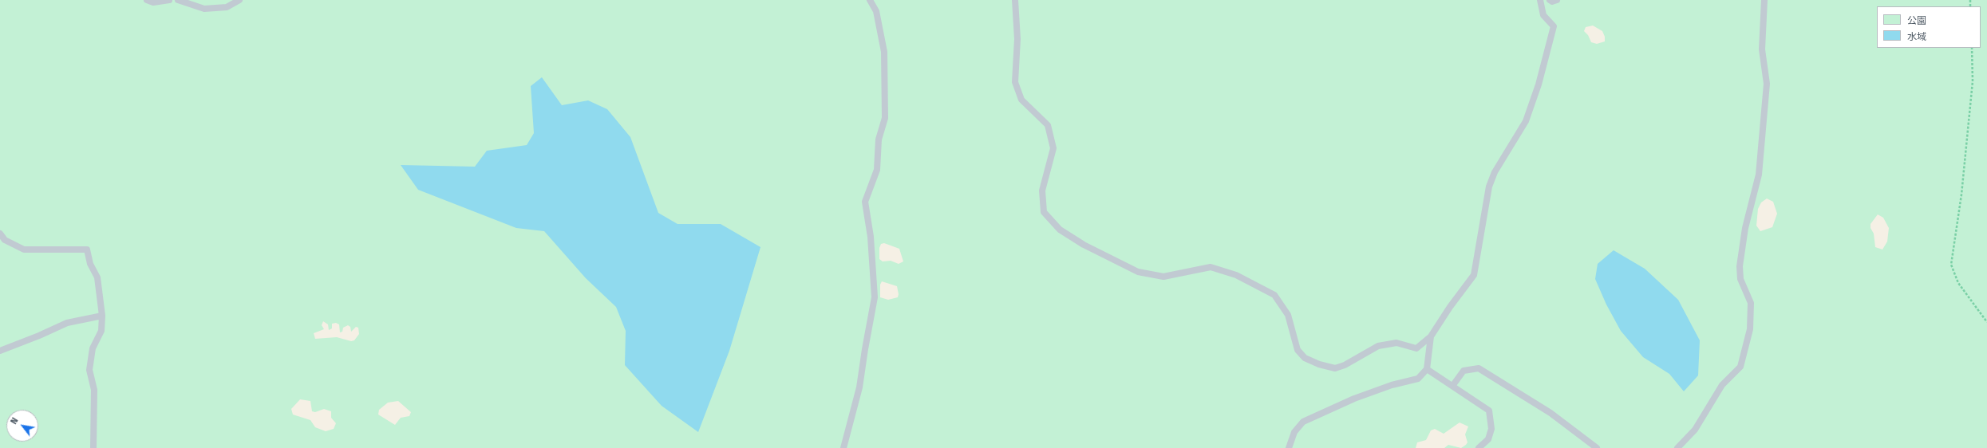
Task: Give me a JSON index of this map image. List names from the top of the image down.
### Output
{
  "legend": ["公園", "水域"],
  "north": "top left"
}
